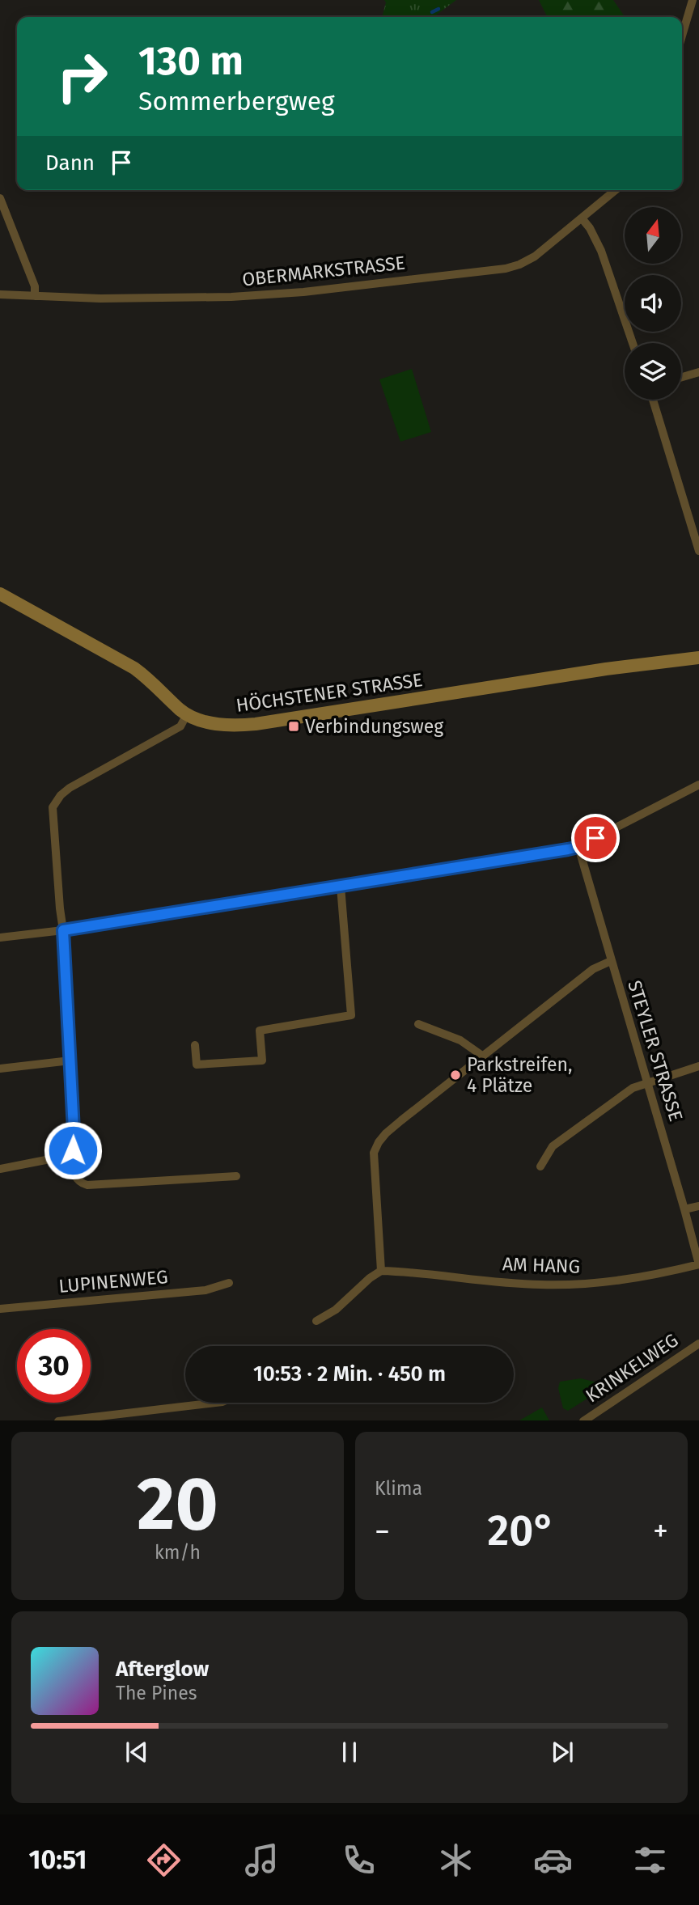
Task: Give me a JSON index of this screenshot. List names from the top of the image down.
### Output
{
  "streets": {
    "main road": ["HÖCHSTENER STRASSE"],
    "street": [
      "OBERMARKSTRASSE",
      "STEYLER STRASSE",
      "AM HANG",
      "LUPINENWEG",
      "KRINKELWEG"
    ]
  },
  "crossings": [
    ["STEYLER STRASSE", "AM HANG"]
  ],
  "places": {
    "transit": ["Verbindungsweg"],
    "other": ["Parkstreifen, 4 Plätze"]
  },
  "north": "top",
  "page": {
    "turn": ["130 m", "Sommerbergweg"],
    "then": "Dann",
    "limit": "30",
    "trip": "10:53 · 2 Min. · 450 m",
    "tile": [
      ["20", "km/h"],
      "Klima"
    ],
    "heat": ["−", "20°", "+"],
    "song": ["Afterglow", "The Pines"],
    "tabs": "10:51"
  }
}
